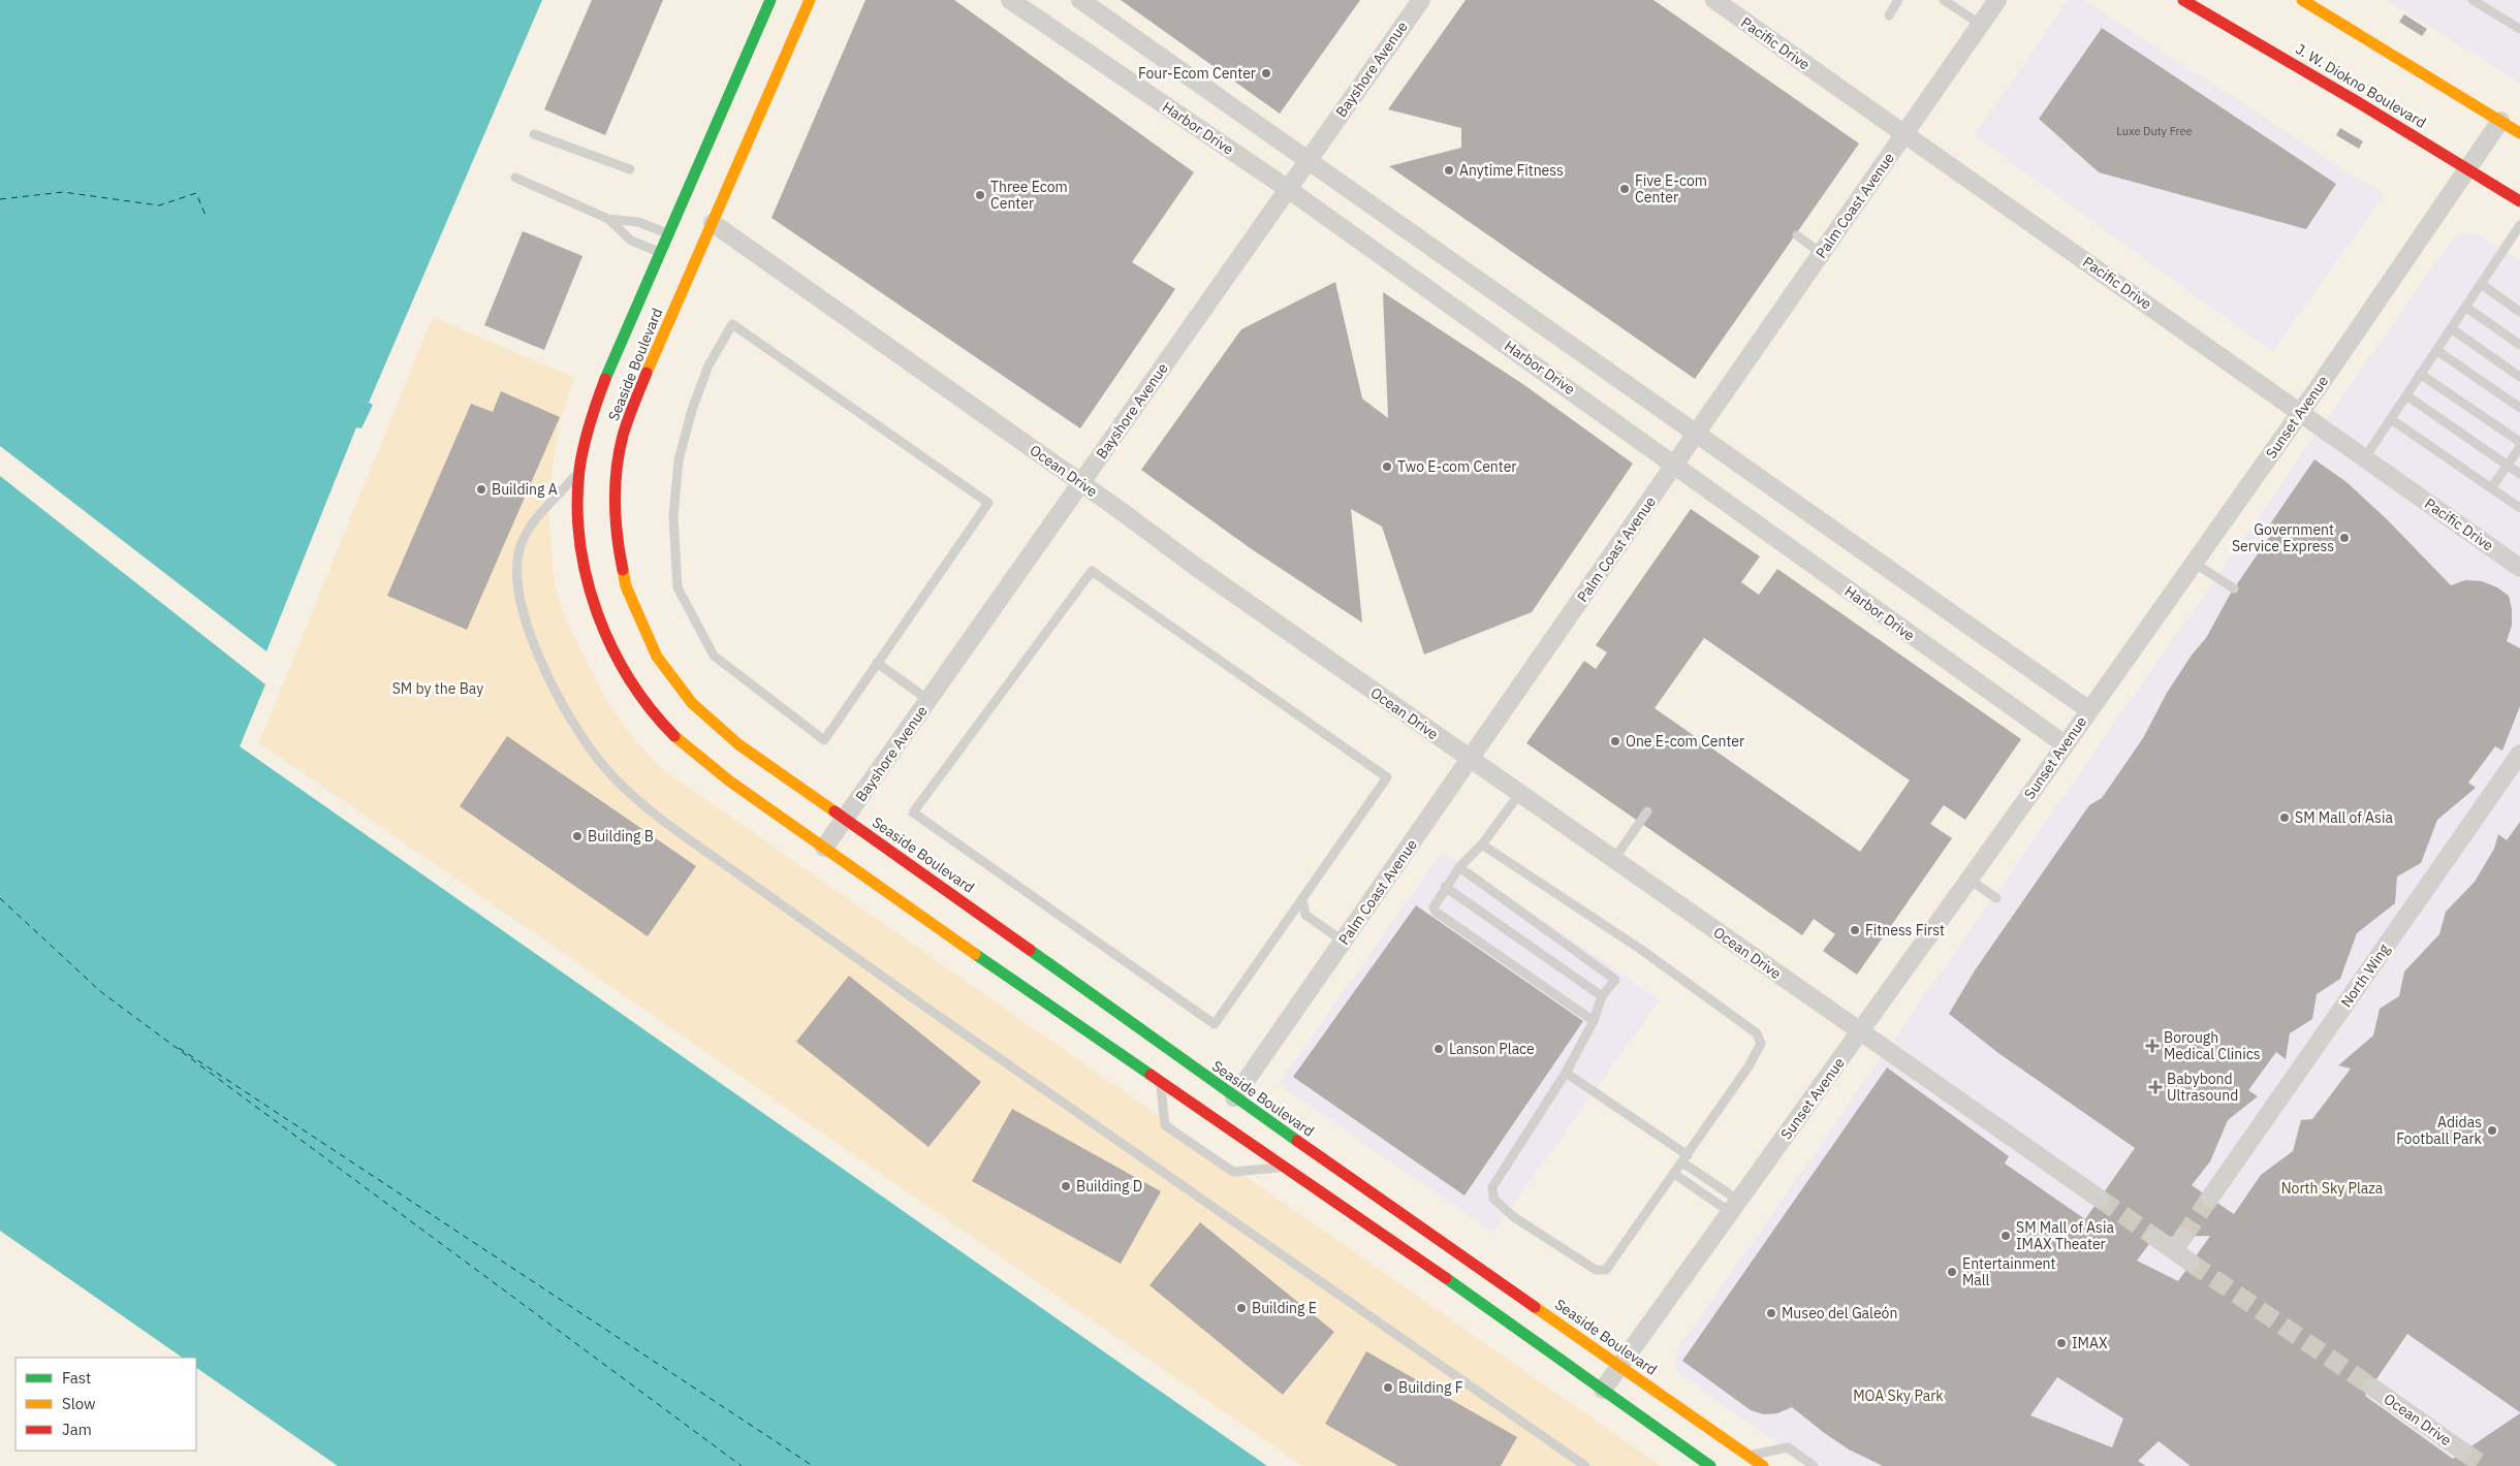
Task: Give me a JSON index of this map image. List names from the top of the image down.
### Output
{
  "streets": {
    "street": [
      "Pacific Drive",
      "Bayshore Avenue",
      "J. W. Diokno Boulevard",
      "Harbor Drive",
      "Palm Coast Avenue",
      "Seaside Boulevard",
      "Sunset Avenue",
      "Ocean Drive",
      "North Wing"
    ]
  },
  "crossings": [
    ["Pacific Drive", "Palm Coast Avenue"],
    ["Pacific Drive", "Sunset Avenue"],
    ["Bayshore Avenue", "Harbor Drive"],
    ["Bayshore Avenue", "Seaside Boulevard"],
    ["Bayshore Avenue", "Ocean Drive"],
    ["J. W. Diokno Boulevard", "Sunset Avenue"],
    ["Harbor Drive", "Palm Coast Avenue"],
    ["Harbor Drive", "Sunset Avenue"],
    ["Palm Coast Avenue", "Seaside Boulevard"],
    ["Palm Coast Avenue", "Ocean Drive"],
    ["Seaside Boulevard", "Sunset Avenue"],
    ["Seaside Boulevard", "Ocean Drive"],
    ["Sunset Avenue", "Ocean Drive"]
  ],
  "parks": ["SM by the Bay", "North Sky Plaza", "MOA Sky Park"],
  "places": {
    "other": [
      "Four-Ecom Center",
      "Anytime Fitness",
      "Five E-com Center",
      "Three Ecom Center",
      "Two E-com Center",
      "Building A",
      "Government Service Express",
      "One E-com Center",
      "SM Mall of Asia",
      "Building B",
      "Fitness First",
      "Lanson Place",
      "Adidas Football Park",
      "Building D",
      "SM Mall of Asia IMAX Theater",
      "Entertainment Mall",
      "Building E",
      "Museo del Galeón",
      "IMAX",
      "Building F"
    ],
    "health": ["Borough Medical Clinics", "Babybond Ultrasound"]
  },
  "house_numbers": ["Luxe Duty Free"],
  "legend": ["Fast", "Slow", "Jam"]
}
